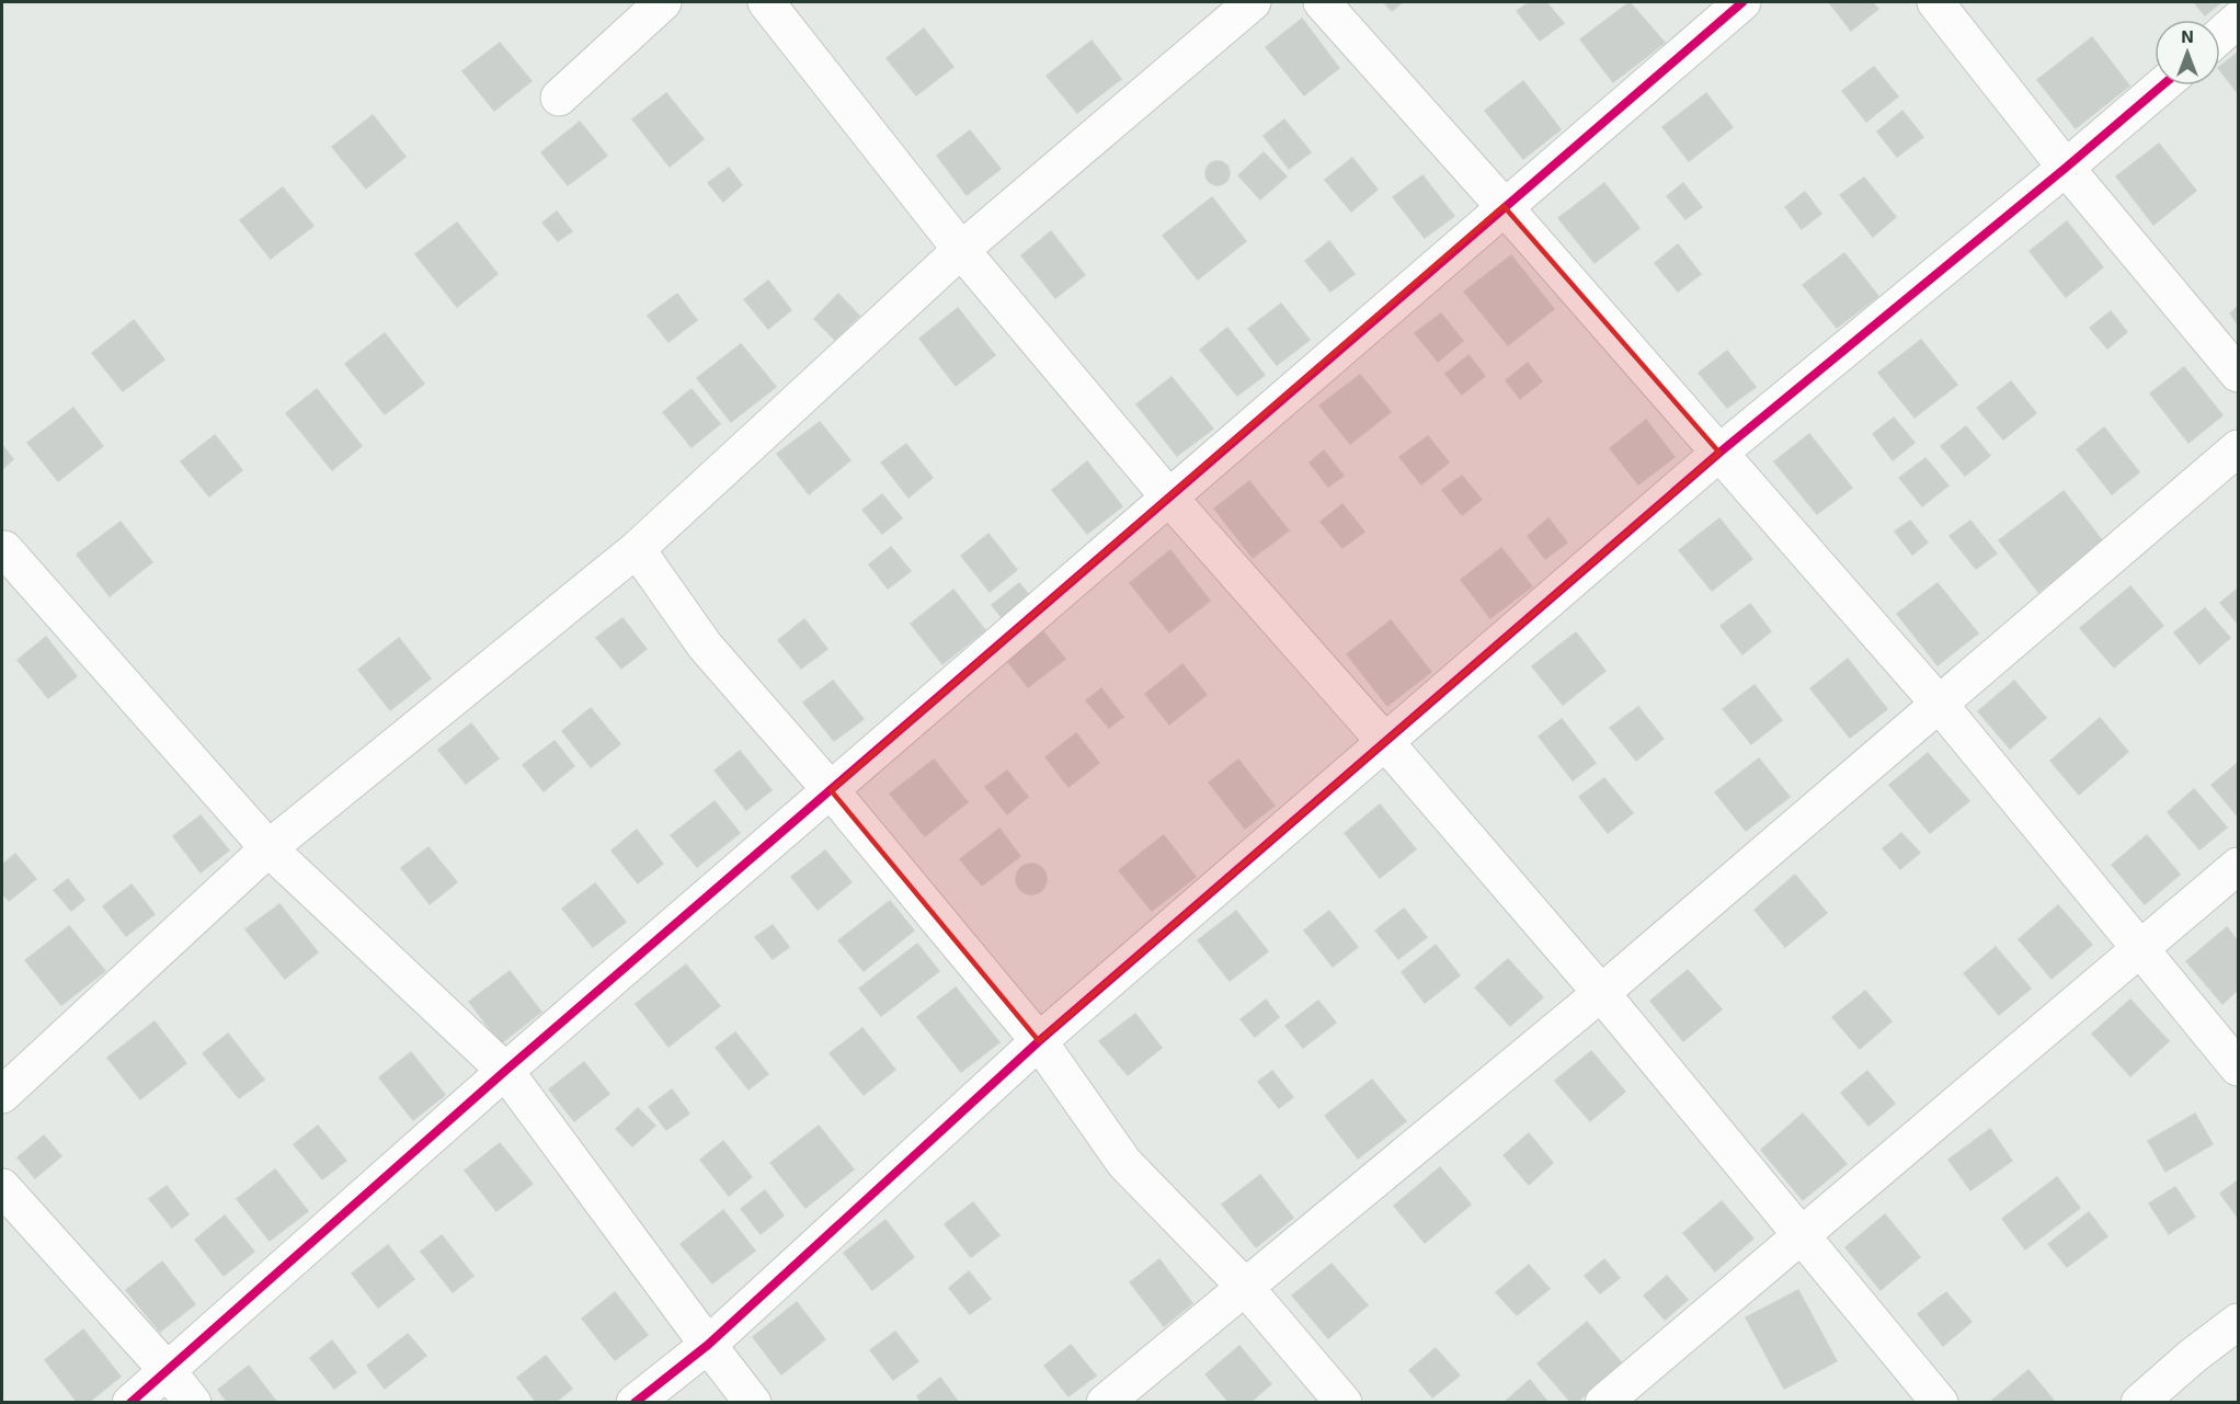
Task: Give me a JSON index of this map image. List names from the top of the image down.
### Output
{
  "north": "top"
}
